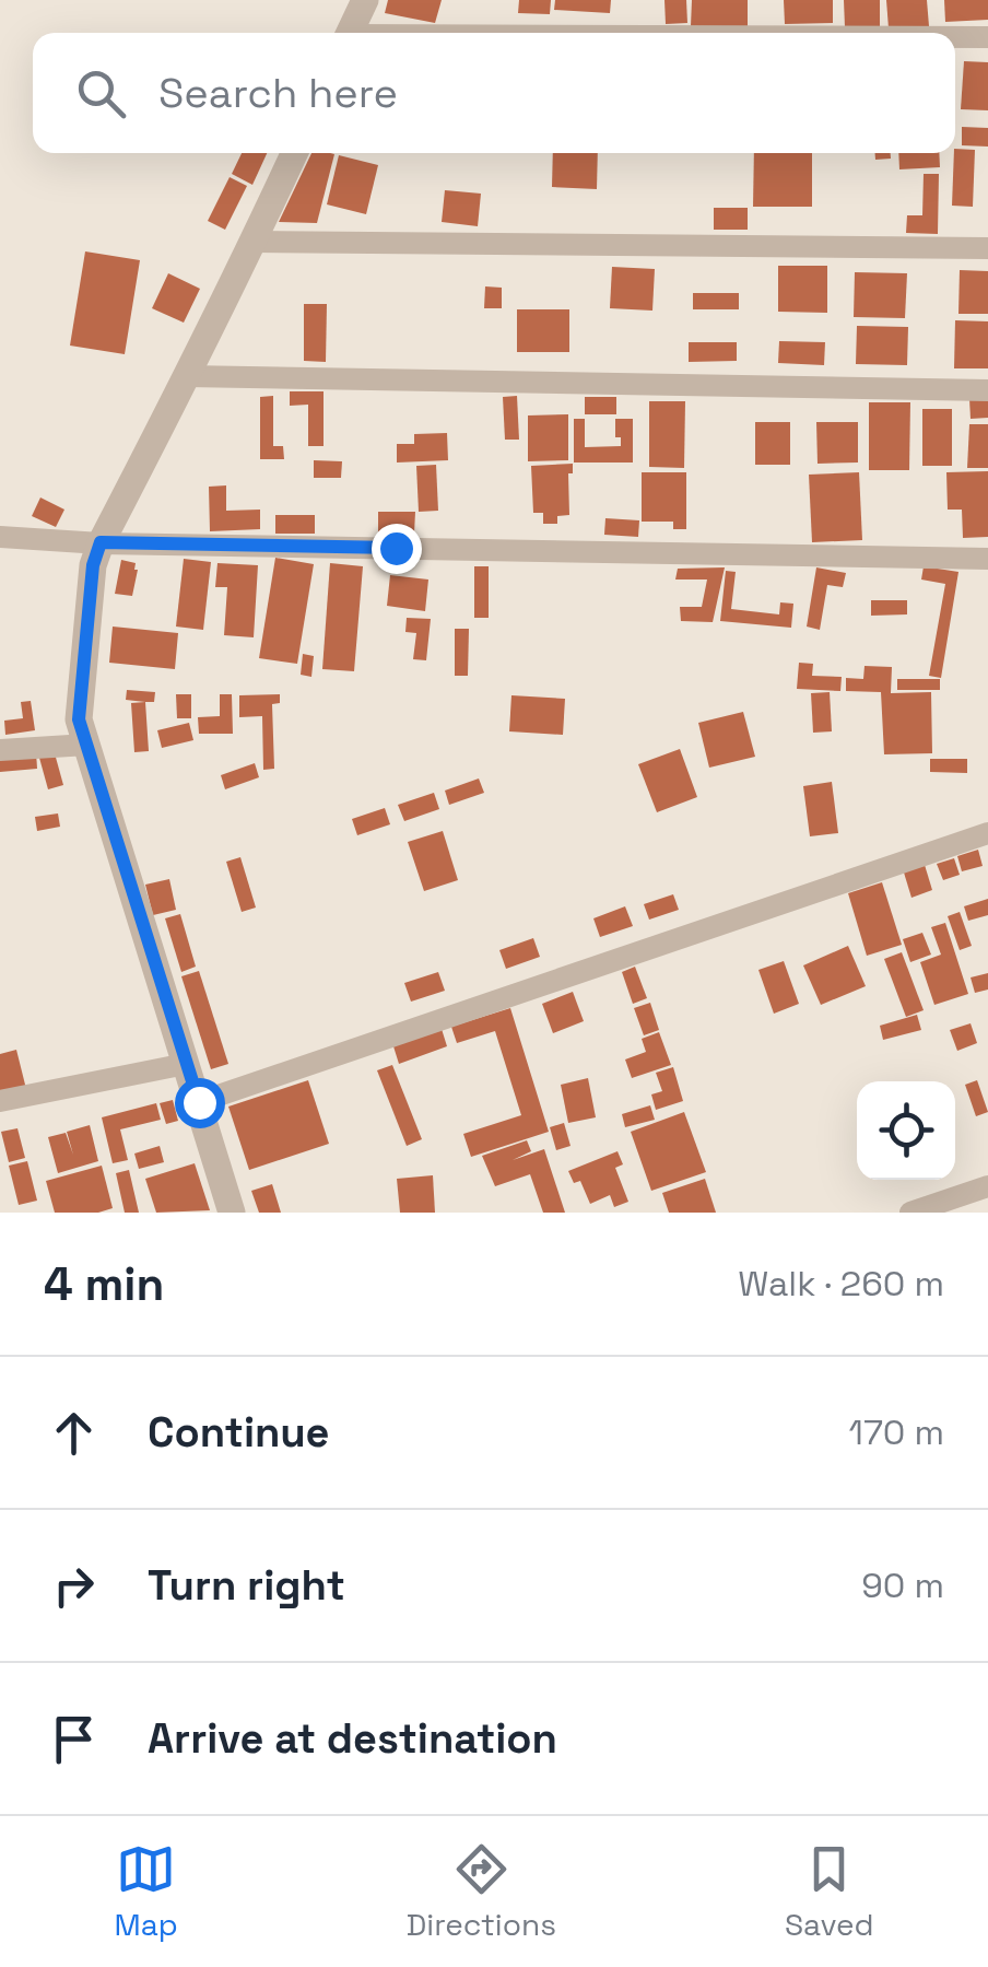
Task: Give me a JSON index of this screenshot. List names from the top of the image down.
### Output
{
  "page": {
    "search": "Search here",
    "heading": ["4 min", "Walk · 260 m"],
    "list": [
      ["Continue", "170 m"],
      ["Turn right", "90 m"],
      "Arrive at destination"
    ],
    "nav": ["Map", "Directions", "Saved"]
  }
}
